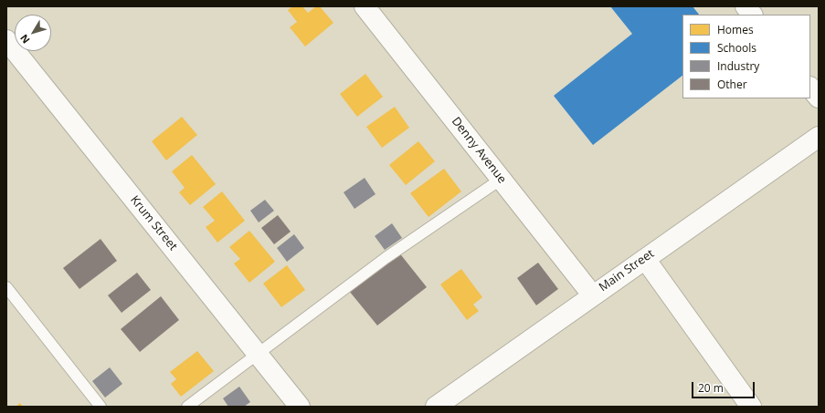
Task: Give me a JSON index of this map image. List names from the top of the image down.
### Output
{
  "streets": {
    "street": ["Denny Avenue", "Krum Street", "Main Street"]
  },
  "crossings": [
    ["Denny Avenue", "Main Street"]
  ],
  "legend": [
    "Homes",
    "Schools",
    "Industry",
    "Other"
  ],
  "scale_bar": "20 m",
  "north": "bottom left"
}
